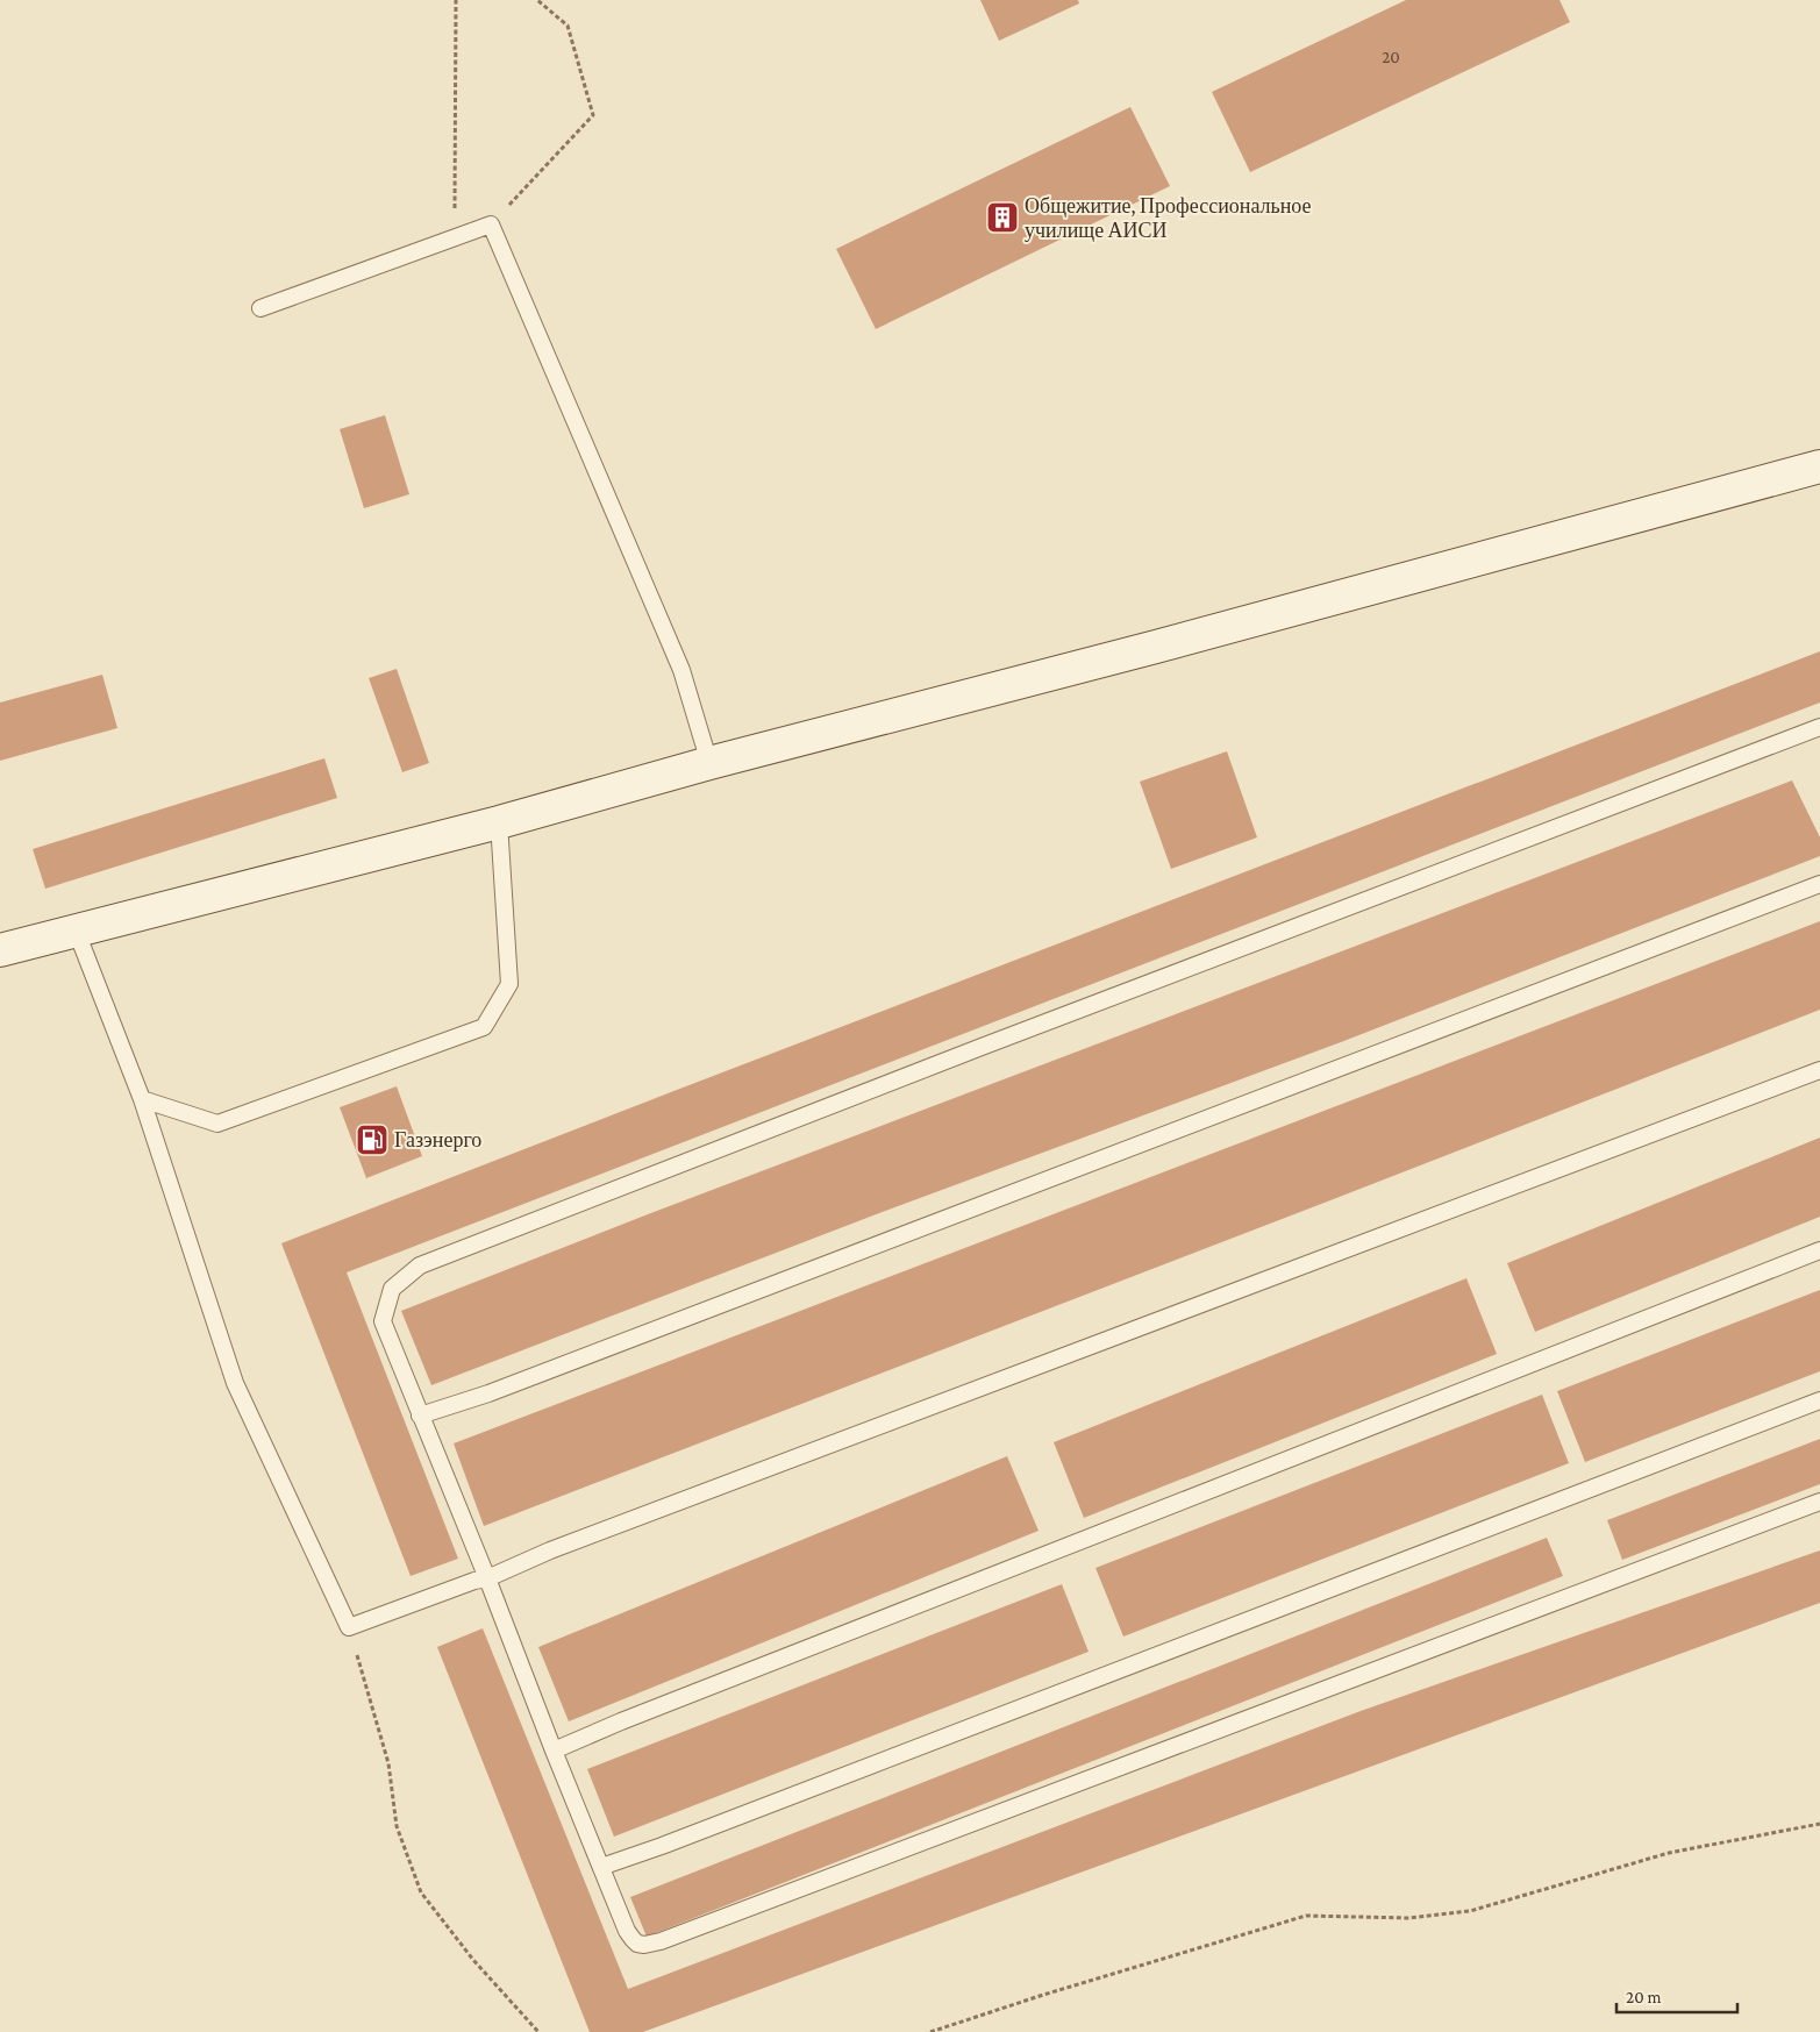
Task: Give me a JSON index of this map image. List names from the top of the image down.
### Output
{
  "places": {
    "building": ["Общежитие, Профессиональное училище АИСИ"],
    "fuel station": ["Газэнерго"]
  },
  "house_numbers": ["20"],
  "scale_bar": "20 m"
}
